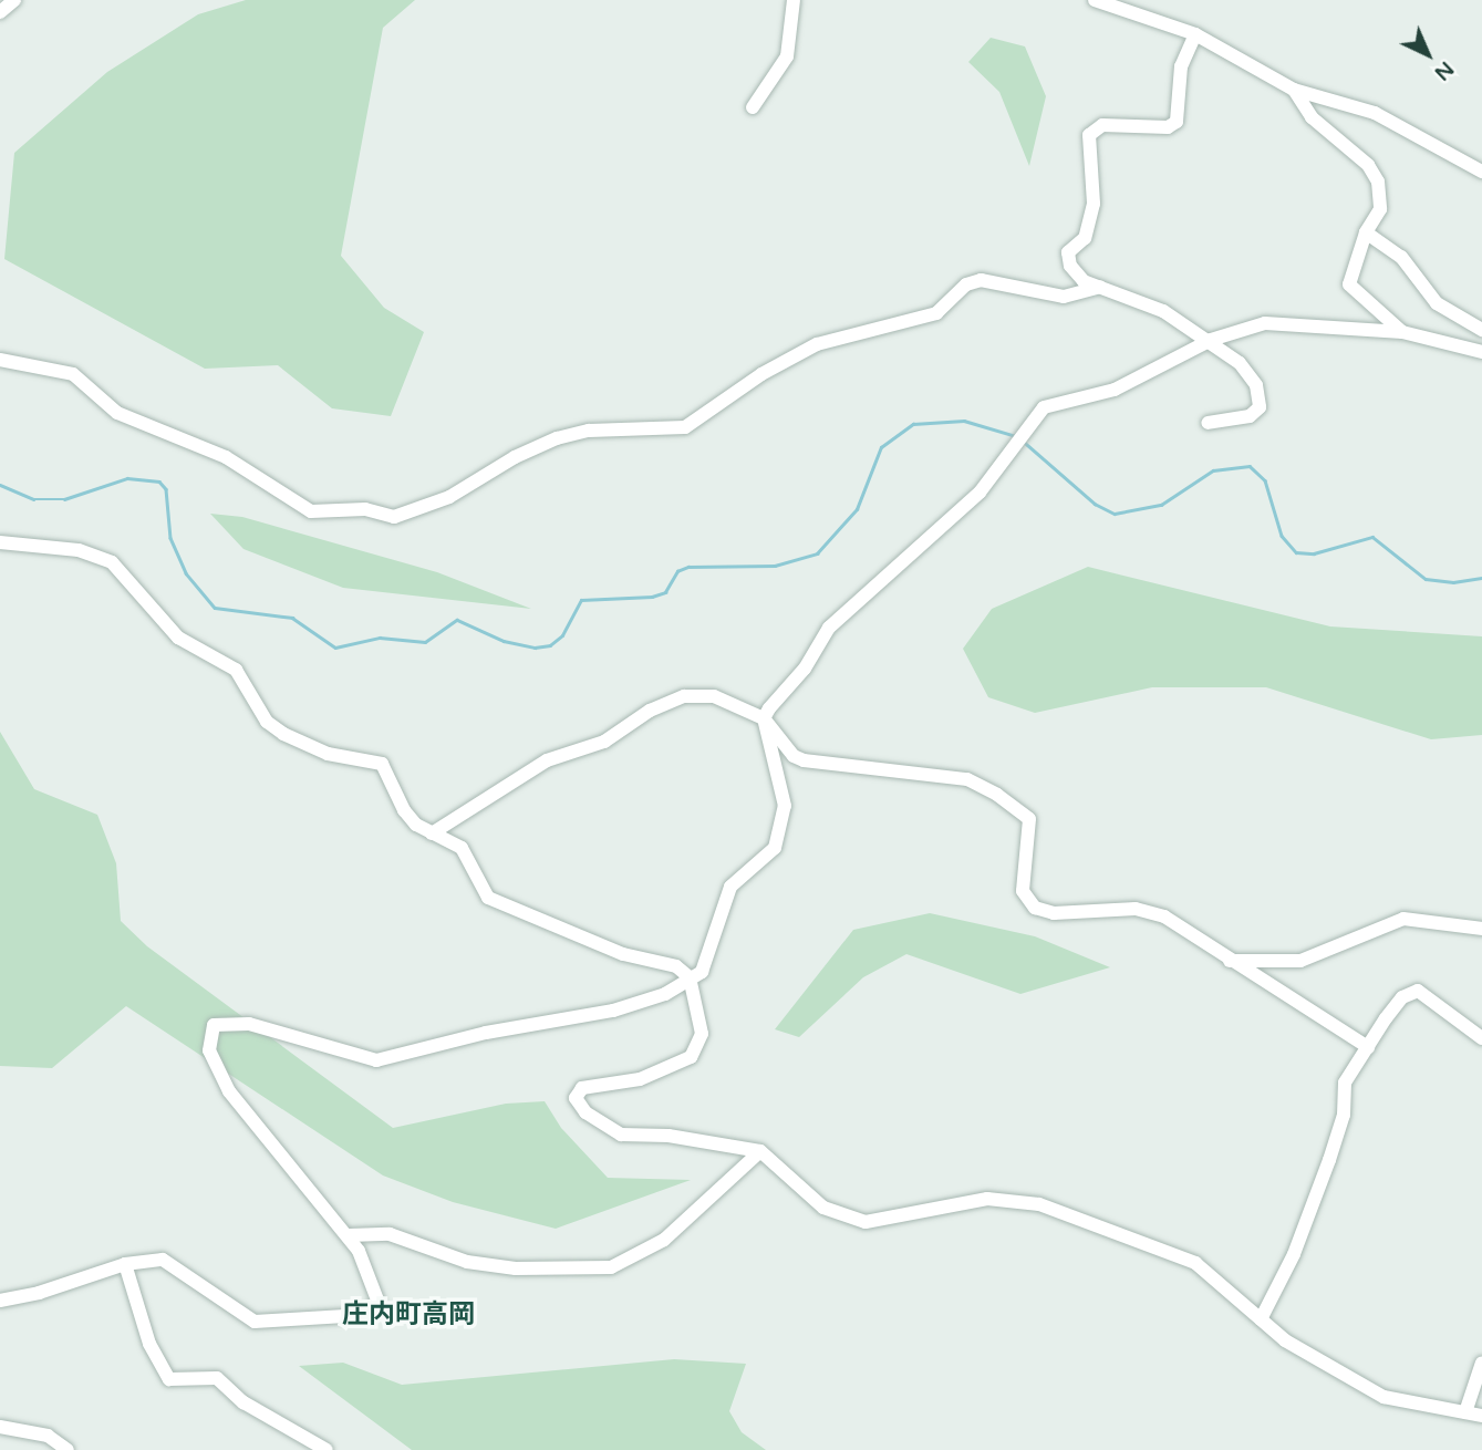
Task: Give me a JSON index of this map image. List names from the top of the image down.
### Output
{
  "districts": ["庄内町高岡"],
  "north": "bottom right"
}
